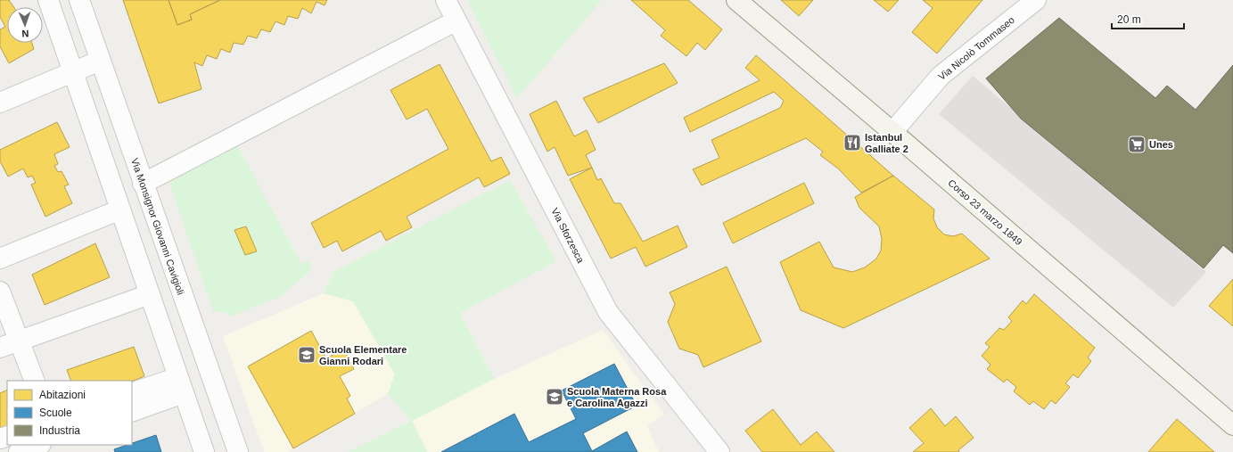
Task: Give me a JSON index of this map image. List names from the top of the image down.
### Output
{
  "streets": {
    "main road": ["Corso 23 marzo 1849"],
    "street": ["Via Nicolò Tommaseo", "Via Monsignor Giovanni Cavigioli", "Via Sforzesca"]
  },
  "crossings": [
    ["Via Nicolò Tommaseo", "Corso 23 marzo 1849"]
  ],
  "places": {
    "restaurant": ["Istanbul Galliate 2"],
    "supermarket": ["Unes"],
    "school or university": ["Scuola Elementare Gianni Rodari", "Scuola Materna Rosa e Carolina Agazzi"]
  },
  "legend": ["Abitazioni", "Scuole", "Industria"],
  "scale_bar": "20 m",
  "north": "bottom"
}
